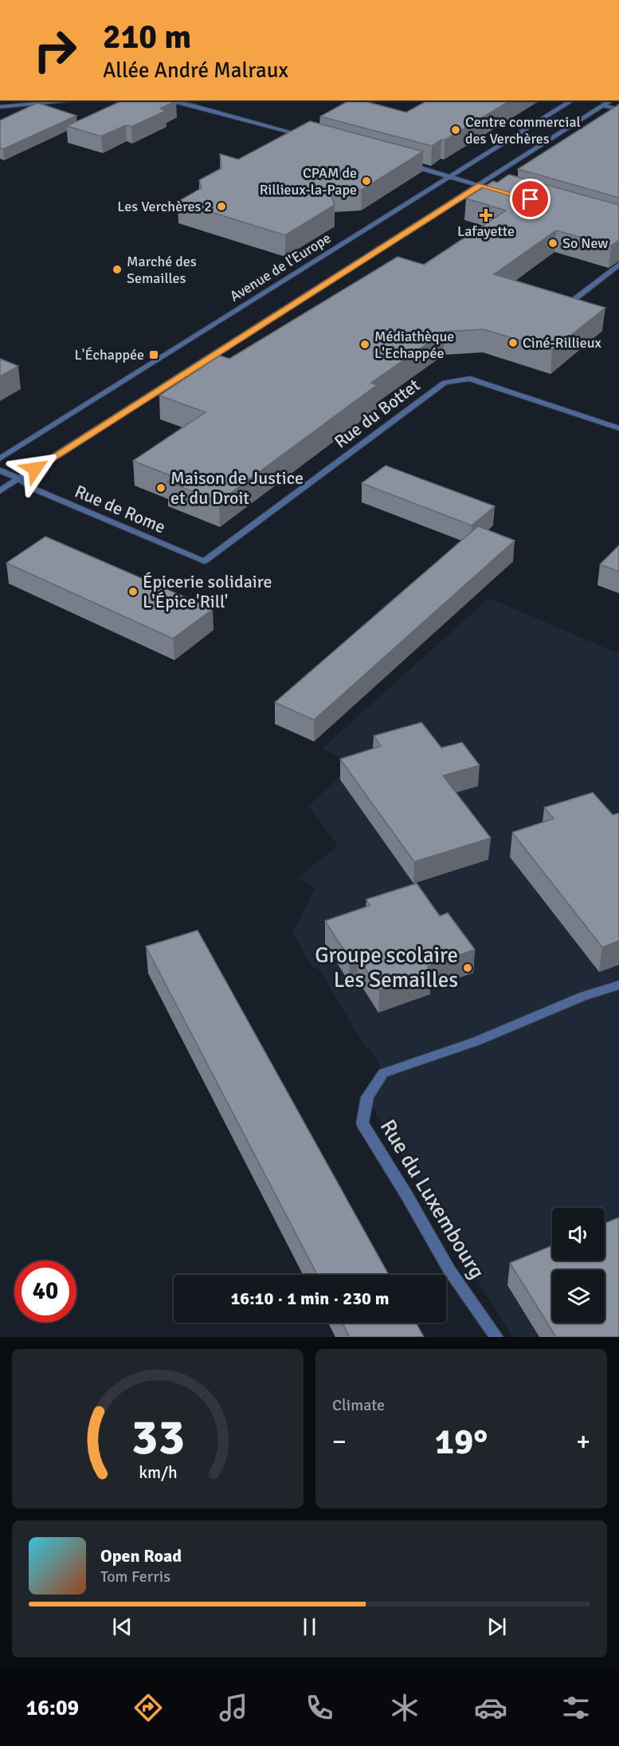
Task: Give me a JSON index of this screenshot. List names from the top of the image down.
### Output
{
  "streets": {
    "street": [
      "Avenue de l'Europe",
      "Rue du Bottet",
      "Rue de Rome",
      "Rue du Luxembourg"
    ]
  },
  "crossings": [
    ["Rue du Bottet", "Rue de Rome"]
  ],
  "places": {
    "other": [
      "Centre commercial des Verchères",
      "CPAM de Rillieux-la-Pape",
      "Les Verchères 2",
      "So New",
      "Marché des Semailles",
      "Ciné-Rillieux",
      "Médiathèque L'Echappée",
      "Maison de Justice et du Droit",
      "Épicerie solidaire L'Épice'Rill'",
      "Groupe scolaire Les Semailles"
    ],
    "health": ["Lafayette"],
    "transit": ["L'Échappée"]
  },
  "page": {
    "turn": ["210 m", "Allée André Malraux"],
    "limit": "40",
    "trip": "16:10 · 1 min · 230 m",
    "tile": "Climate",
    "heat": ["−", "19°", "+"],
    "song": ["Open Road", "Tom Ferris"],
    "tabs": "16:09",
    "gauge": ["33", "km/h"]
  }
}
